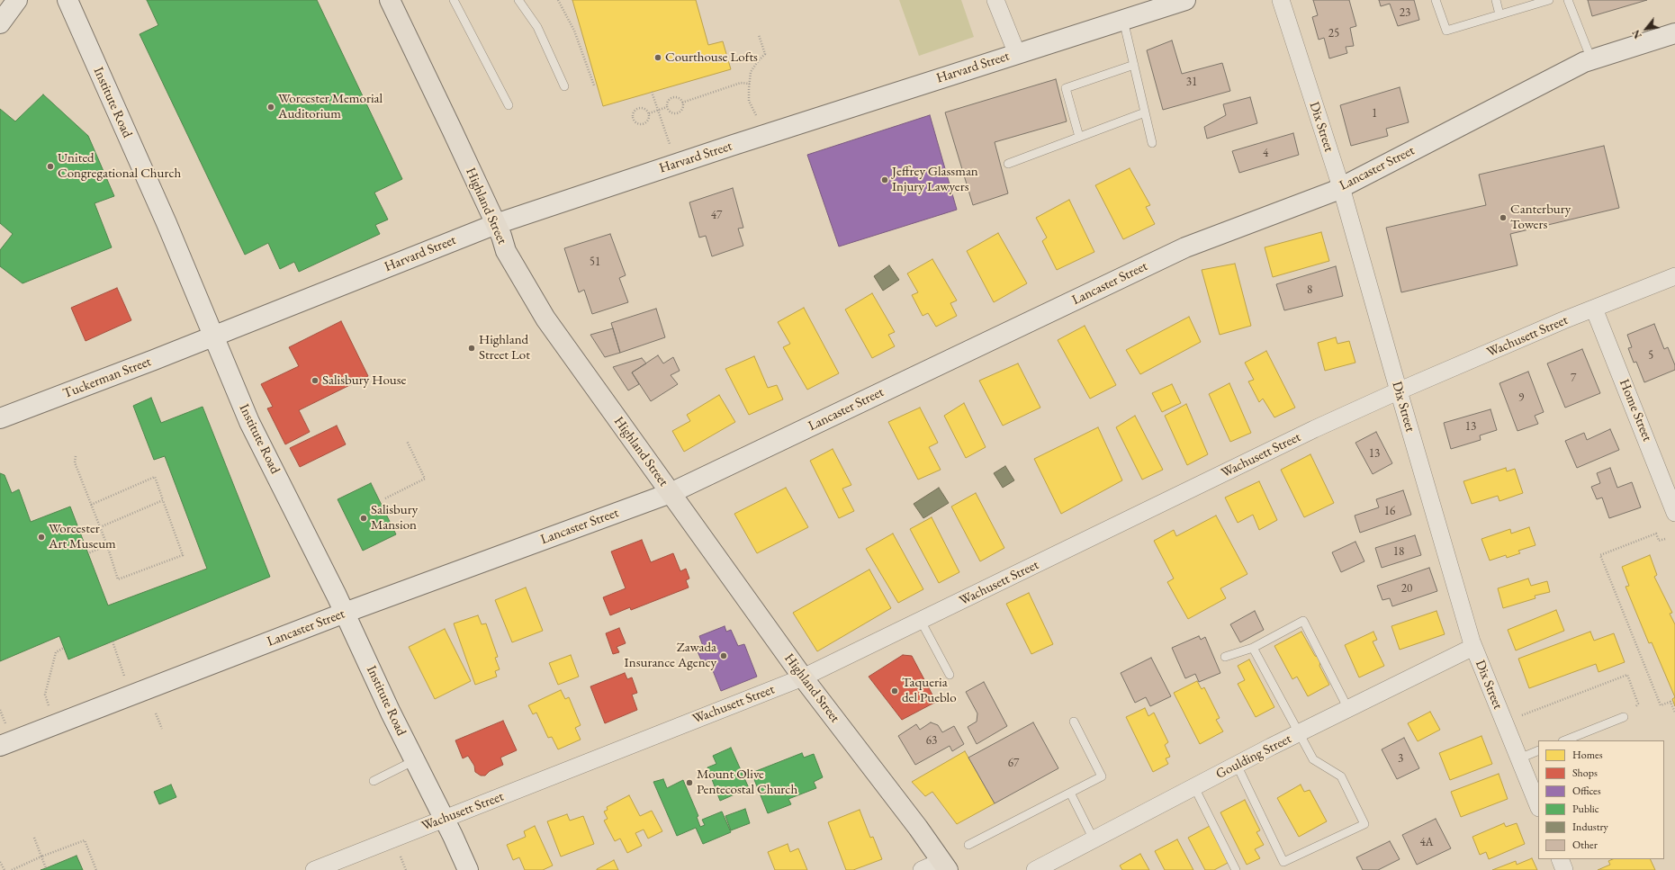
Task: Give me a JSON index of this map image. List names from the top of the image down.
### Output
{
  "streets": {
    "highway": ["Highland Street"],
    "main road": [
      "Harvard Street",
      "Institute Road",
      "Lancaster Street",
      "Tuckerman Street"
    ],
    "street": [
      "Dix Street",
      "Wachusett Street",
      "Home Street",
      "Goulding Street"
    ]
  },
  "crossings": [
    ["Harvard Street", "Institute Road"],
    ["Harvard Street", "Highland Street"],
    ["Harvard Street", "Tuckerman Street"],
    ["Institute Road", "Lancaster Street"],
    ["Institute Road", "Wachusett Street"],
    ["Institute Road", "Tuckerman Street"],
    ["Dix Street", "Lancaster Street"],
    ["Dix Street", "Wachusett Street"],
    ["Dix Street", "Goulding Street"],
    ["Lancaster Street", "Highland Street"],
    ["Highland Street", "Wachusett Street"],
    ["Wachusett Street", "Home Street"]
  ],
  "places": [
    "Courthouse Lofts",
    "Worcester Memorial Auditorium",
    "United Congregational Church",
    "Jeffrey Glassman Injury Lawyers",
    "Canterbury Towers",
    "Highland Street Lot",
    "Salisbury House",
    "Salisbury Mansion",
    "Worcester Art Museum",
    "Zawada Insurance Agency",
    "Taqueria del Pueblo",
    "Mount Olive Pentecostal Church"
  ],
  "house_numbers": [
    "23",
    "25",
    "31",
    "1",
    "4",
    "47",
    "51",
    "8",
    "5",
    "7",
    "9",
    "13",
    "13",
    "16",
    "18",
    "20",
    "63",
    "3",
    "67",
    "4A"
  ],
  "legend": [
    "Homes",
    "Shops",
    "Offices",
    "Public",
    "Industry",
    "Other"
  ],
  "north": "bottom left"
}
